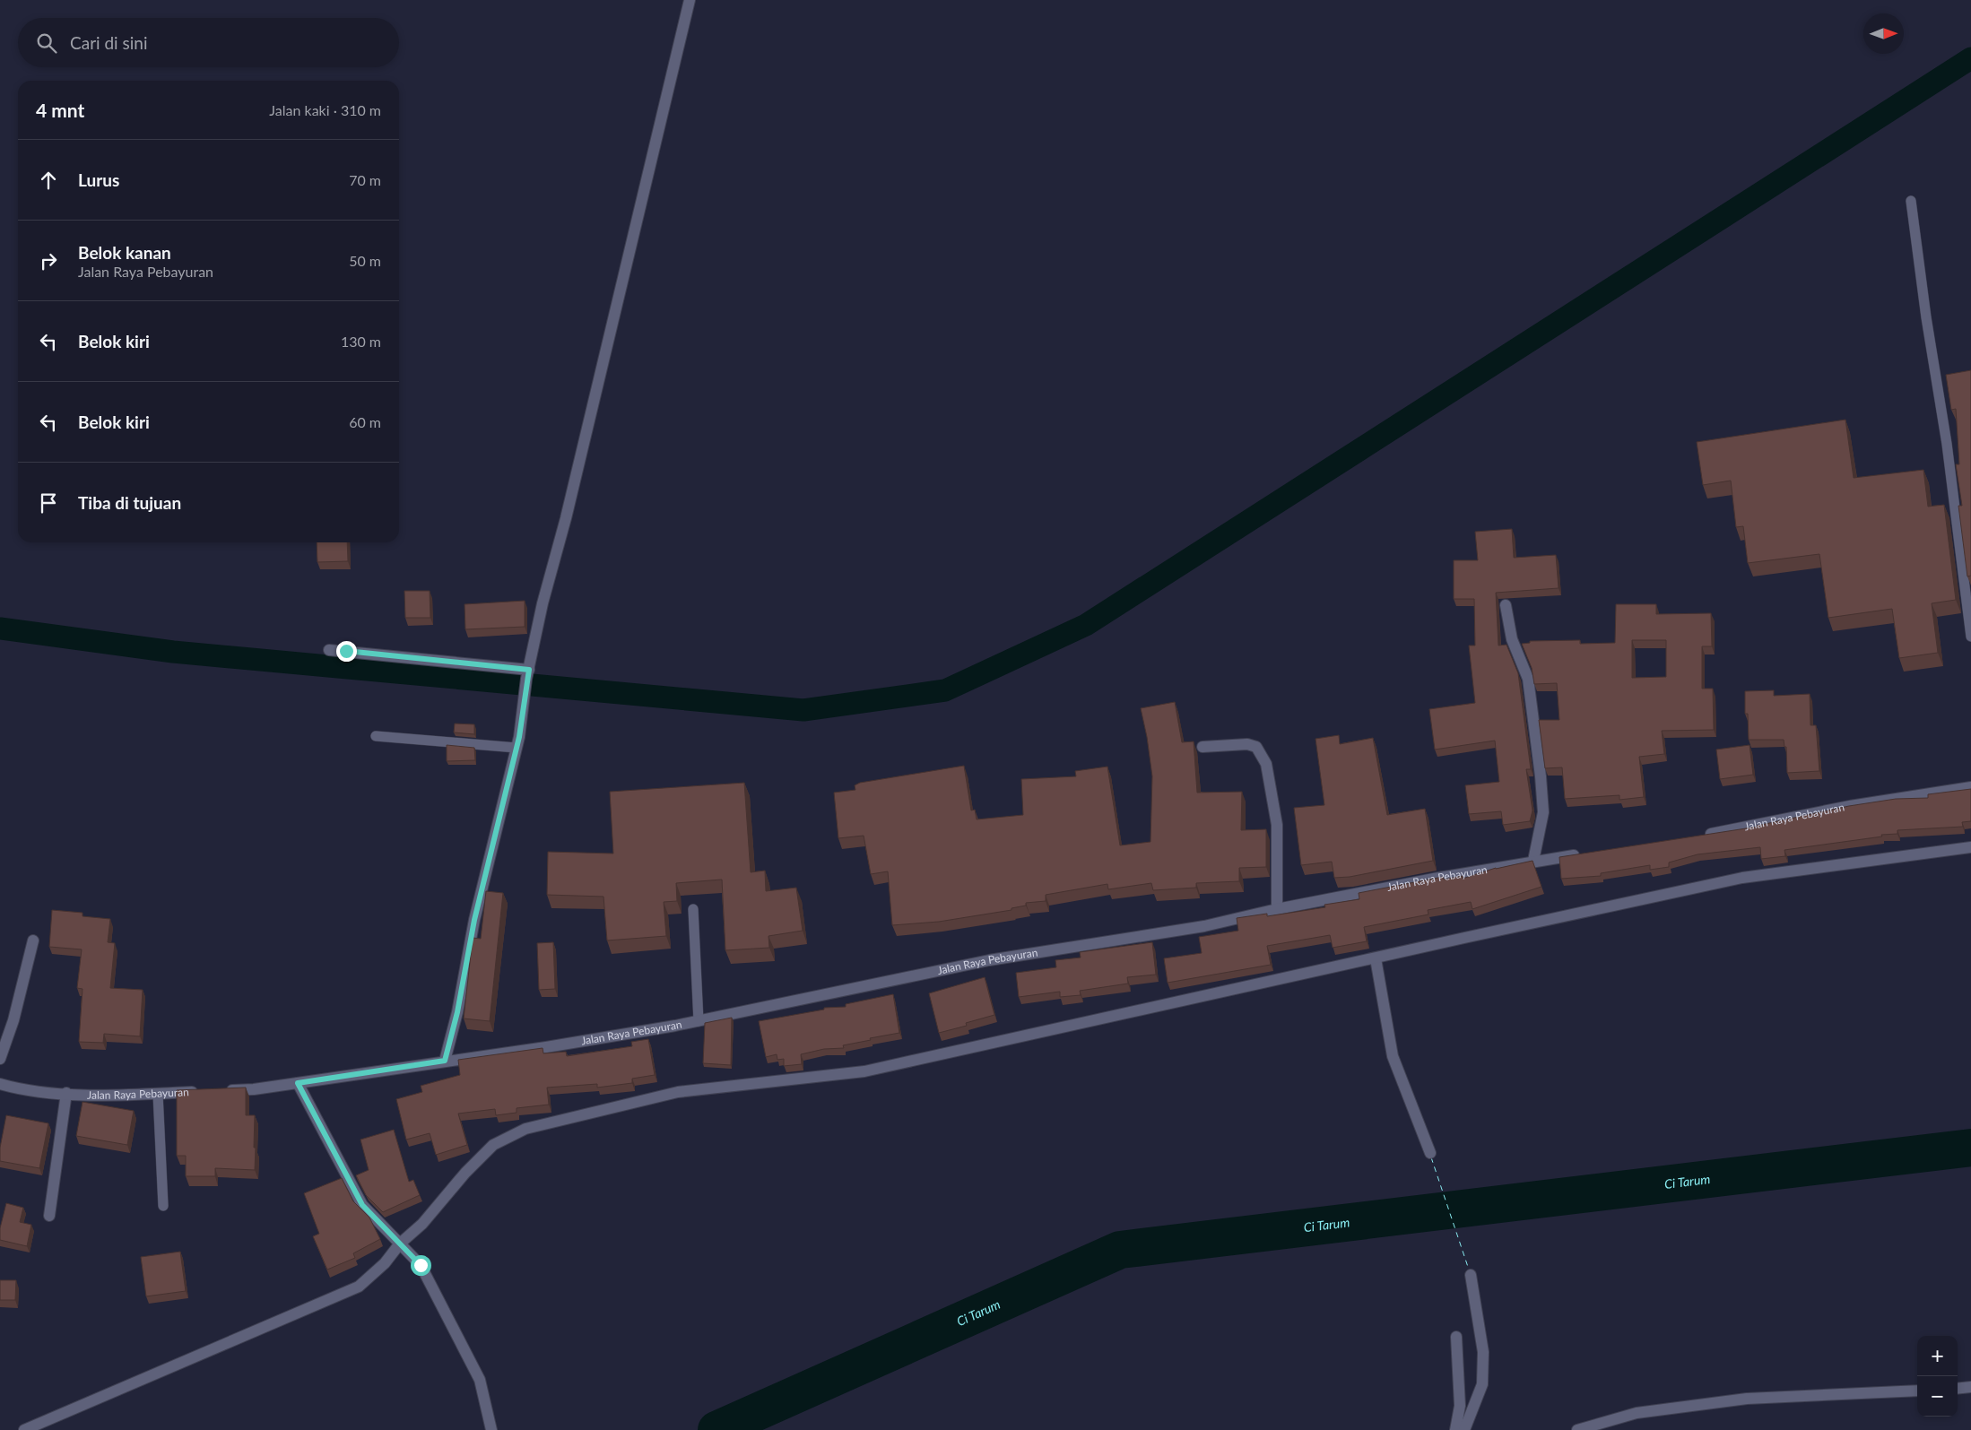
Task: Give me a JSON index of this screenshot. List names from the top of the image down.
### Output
{
  "streets": {
    "street": ["Jalan Raya Pebayuran"]
  },
  "water": ["Ci Tarum"],
  "north": "right",
  "page": {
    "search": "Cari di sini",
    "heading": ["4 mnt", "Jalan kaki · 310 m"],
    "list": [
      ["Lurus", "70 m"],
      ["Belok kanan", "Jalan Raya Pebayuran", "50 m"],
      ["Belok kiri", "130 m"],
      ["Belok kiri", "60 m"],
      "Tiba di tujuan"
    ],
    "map_buttons": ["+", "−"]
  }
}
